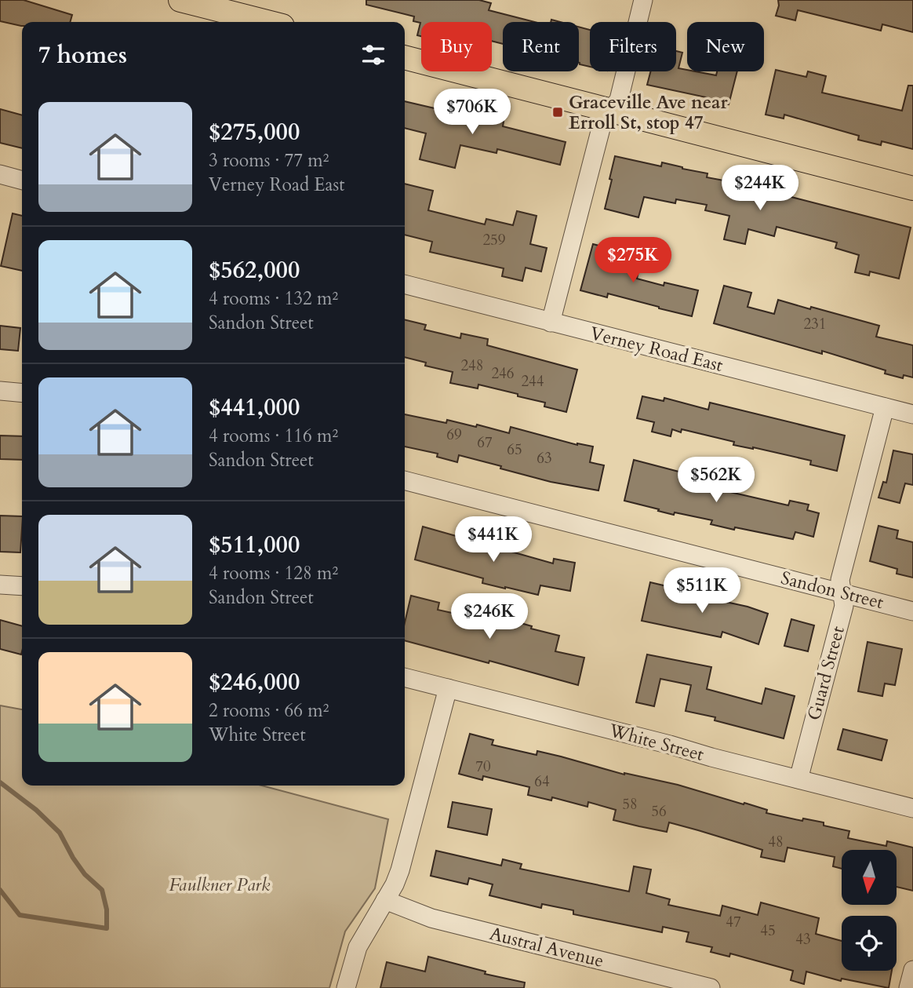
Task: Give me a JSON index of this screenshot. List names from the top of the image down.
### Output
{
  "streets": {
    "street": [
      "Verney Road East",
      "Sandon Street",
      "Guard Street",
      "White Street",
      "Austral Avenue"
    ]
  },
  "crossings": [
    ["Verney Road East", "Guard Street"],
    ["Sandon Street", "Guard Street"],
    ["Guard Street", "White Street"]
  ],
  "parks": ["Faulkner Park"],
  "places": {
    "transit": ["Graceville Ave near Erroll St, stop 47"]
  },
  "house_numbers": [
    "259",
    "231",
    "248",
    "246",
    "244",
    "69",
    "67",
    "65",
    "63",
    "70",
    "64",
    "58",
    "56",
    "48",
    "47",
    "45",
    "43"
  ],
  "north": "bottom",
  "page": {
    "chip": [
      "Buy",
      "Rent",
      "Filters",
      "New"
    ],
    "heading": "7 homes",
    "list": [
      {
        "name": "$275,000",
        "note": "3 rooms · 77 m² · Verney Road East"
      },
      {
        "name": "$562,000",
        "note": "4 rooms · 132 m² · Sandon Street"
      },
      {
        "name": "$441,000",
        "note": "4 rooms · 116 m² · Sandon Street"
      },
      {
        "name": "$511,000",
        "note": "4 rooms · 128 m² · Sandon Street"
      },
      {
        "name": "$246,000",
        "note": "2 rooms · 66 m² · White Street"
      }
    ],
    "price": [
      "$706K",
      "$244K",
      "$275K",
      "$562K",
      "$441K",
      "$511K",
      "$246K"
    ]
  }
}
